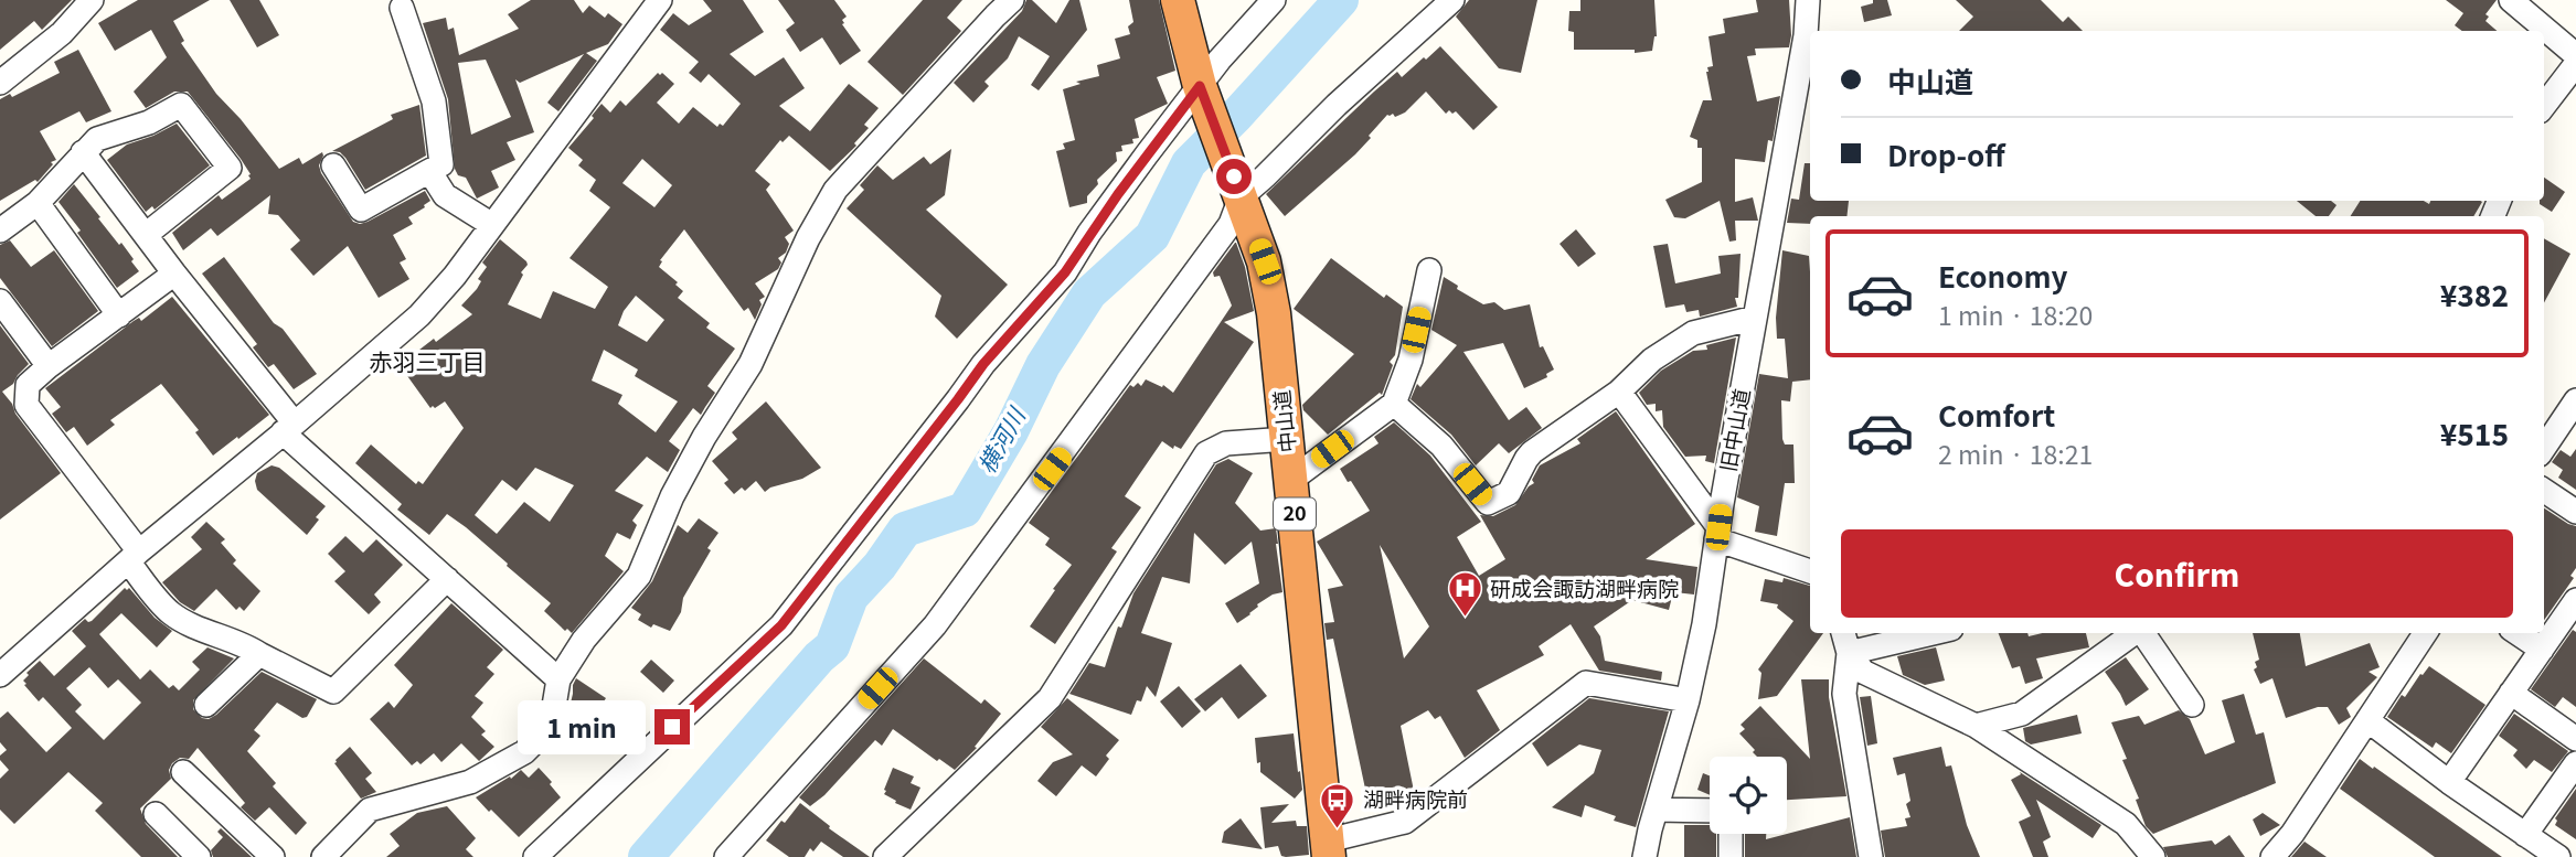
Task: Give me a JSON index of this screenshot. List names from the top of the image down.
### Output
{
  "streets": {
    "highway": ["中山道", "20"],
    "street": ["旧中山道"]
  },
  "districts": ["赤羽三丁目"],
  "water": ["横河川"],
  "places": {
    "hospital": ["研成会諏訪湖畔病院"],
    "bus stop": ["湖畔病院前"]
  },
  "page": {
    "banner": ["中山道", "Drop-off"],
    "list": [
      {
        "name": "Economy",
        "note": "1 min · 18:20",
        "value": "¥382"
      },
      {
        "name": "Comfort",
        "note": "2 min · 18:21",
        "value": "¥515"
      }
    ],
    "buttons": "Confirm",
    "bubble": "1 min"
  }
}
